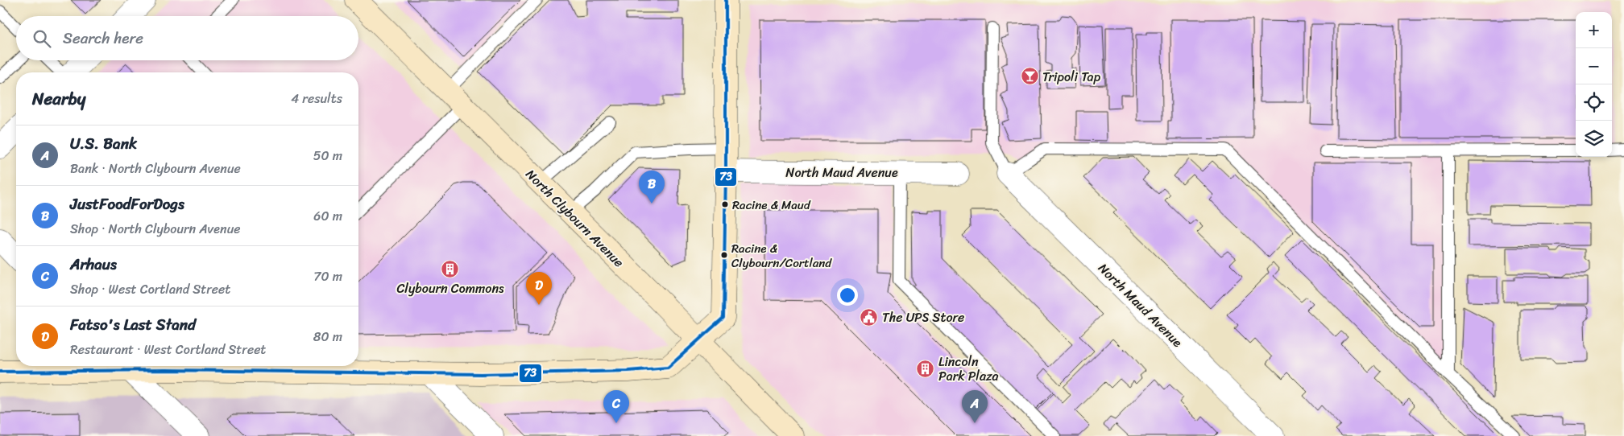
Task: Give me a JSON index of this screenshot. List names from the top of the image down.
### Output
{
  "streets": {
    "main road": ["North Clybourn Avenue"],
    "street": ["North Maud Avenue"]
  },
  "places": {
    "bar": ["Tripoli Tap"],
    "other": ["Racine & Maud", "Racine & Clybourn/Cortland"],
    "building": ["Clybourn Commons", "Lincoln Park Plaza"],
    "public building": ["The UPS Store"]
  },
  "lines": ["transit line 73"],
  "page": {
    "map_buttons": ["+", "−"],
    "search": "Search here",
    "heading": ["Nearby", "4 results"],
    "list": [
      {
        "mark": "A",
        "name": "U.S. Bank",
        "note": "Bank · North Clybourn Avenue",
        "value": "50 m"
      },
      {
        "mark": "B",
        "name": "JustFoodForDogs",
        "note": "Shop · North Clybourn Avenue",
        "value": "60 m"
      },
      {
        "mark": "C",
        "name": "Arhaus",
        "note": "Shop · West Cortland Street",
        "value": "70 m"
      },
      {
        "mark": "D",
        "name": "Fatso's Last Stand",
        "note": "Restaurant · West Cortland Street",
        "value": "80 m"
      }
    ],
    "pins": [
      "B",
      "D",
      "A",
      "C"
    ]
  }
}
